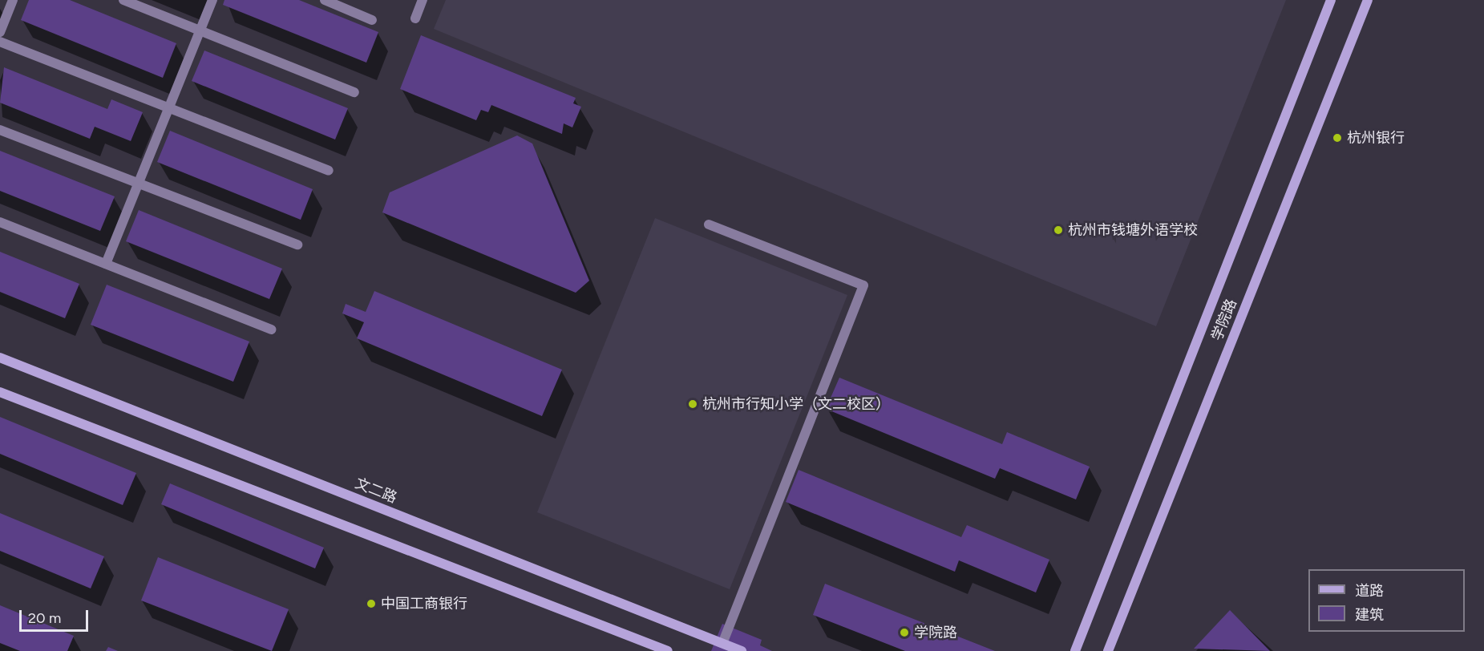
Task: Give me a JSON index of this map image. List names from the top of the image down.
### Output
{
  "streets": {
    "main road": ["学院路", "文二路"]
  },
  "places": [
    "杭州银行",
    "杭州市钱塘外语学校",
    "杭州市行知小学（文二校区）",
    "中国工商银行",
    "学院路"
  ],
  "legend": ["道路", "建筑"],
  "scale_bar": "20 m"
}
